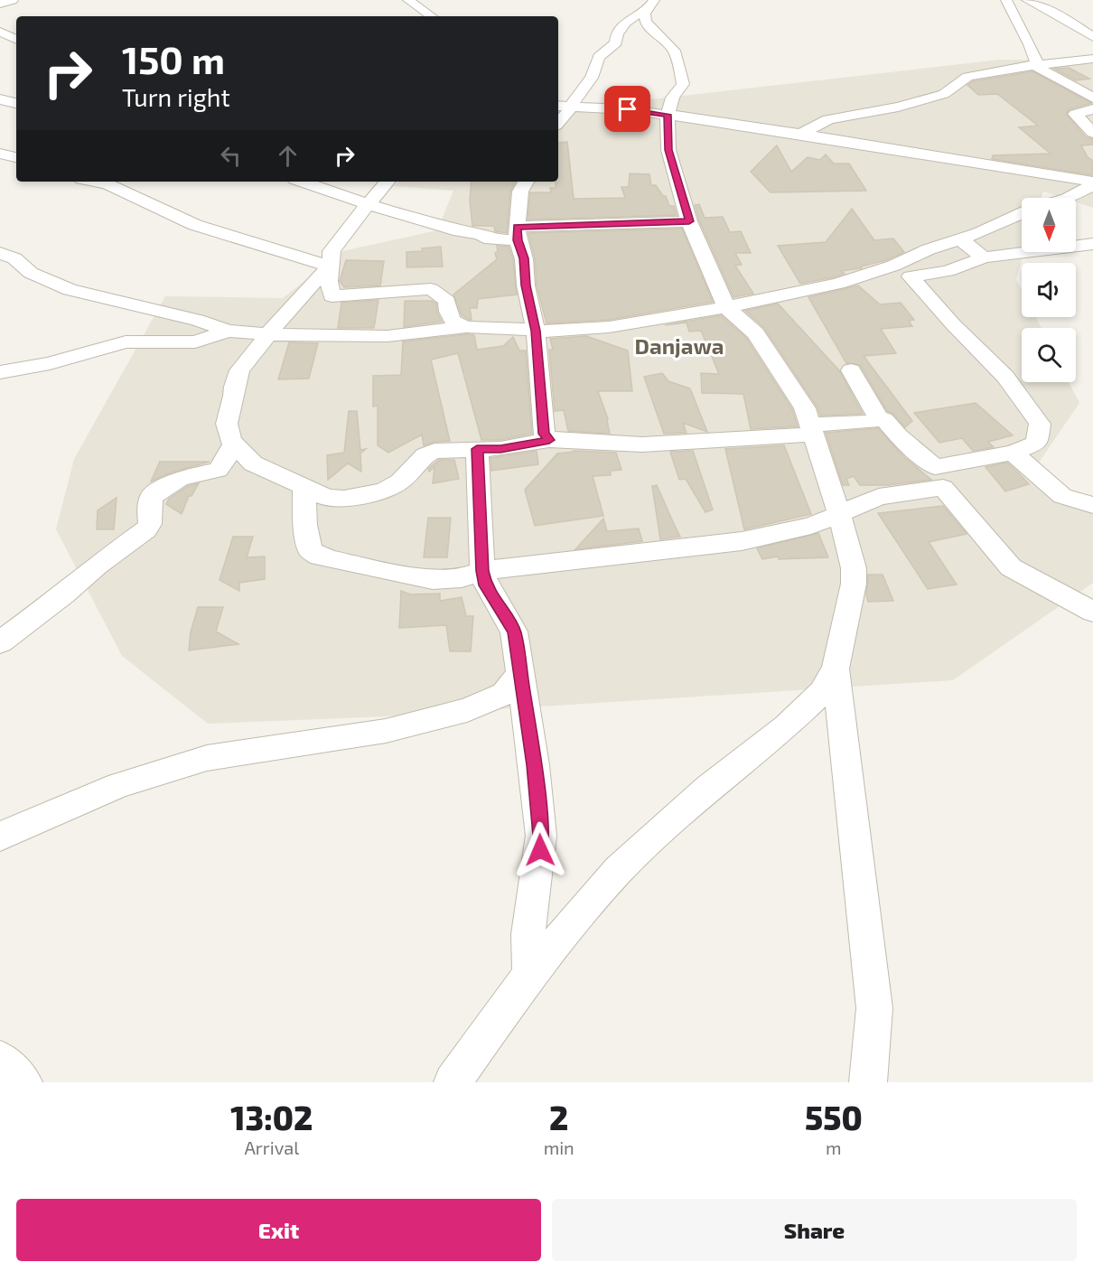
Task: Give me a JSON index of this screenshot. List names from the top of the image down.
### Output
{
  "districts": ["Danjawa"],
  "north": "bottom",
  "page": {
    "turn": ["150 m", "Turn right"],
    "eta": [
      "13:02",
      "Arrival",
      "2",
      "min",
      "550",
      "m"
    ],
    "buttons": ["Exit", "Share"]
  }
}
